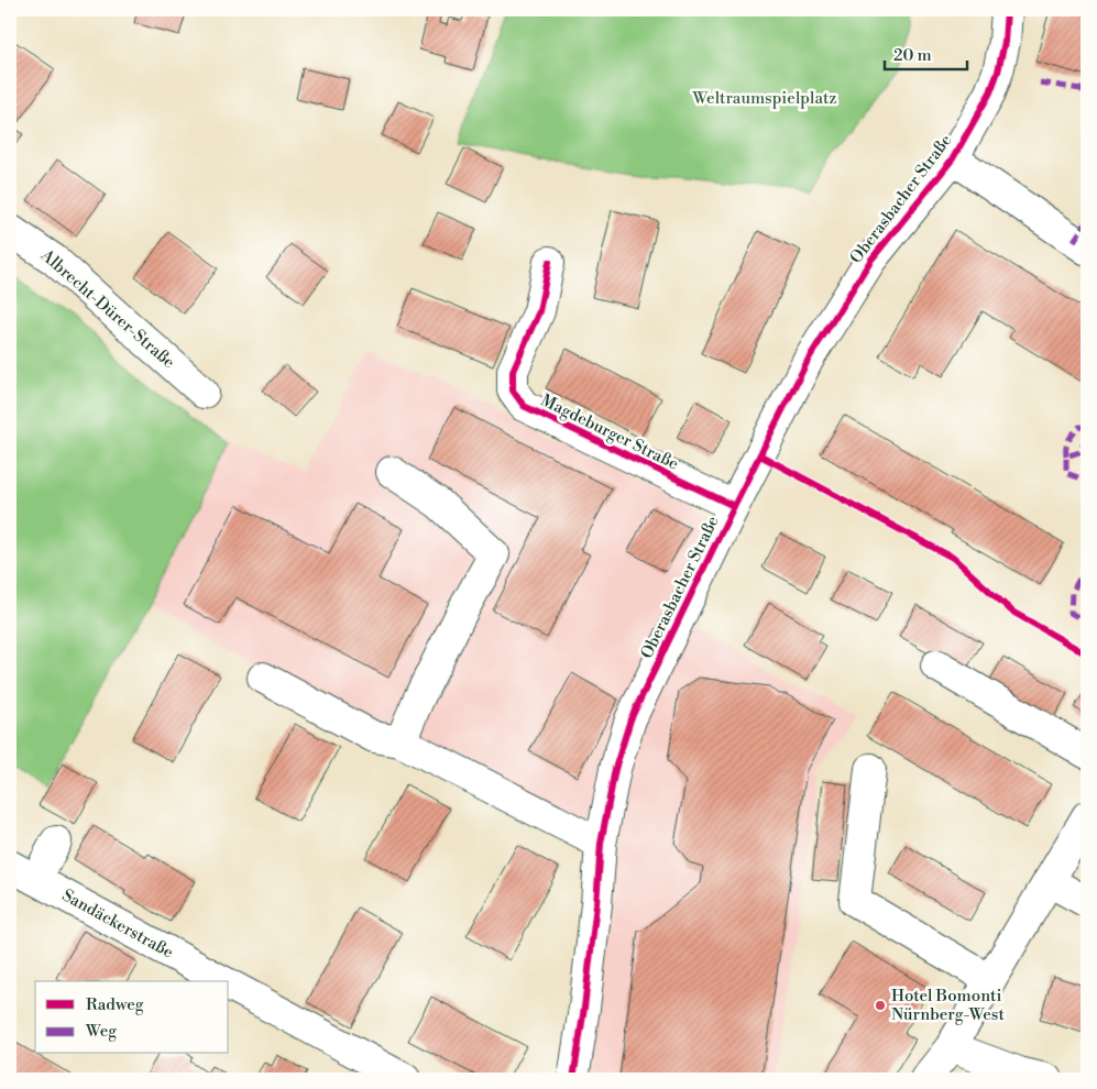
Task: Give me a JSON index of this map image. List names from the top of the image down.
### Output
{
  "streets": {
    "street": [
      "Oberasbacher Straße",
      "Albrecht-Dürer-Straße",
      "Magdeburger Straße",
      "Sandäckerstraße"
    ]
  },
  "crossings": [
    ["Oberasbacher Straße", "Magdeburger Straße"]
  ],
  "parks": ["Weltraumspielplatz"],
  "places": ["Hotel Bomonti Nürnberg-West"],
  "legend": ["Radweg", "Weg"],
  "scale_bar": "20 m"
}
